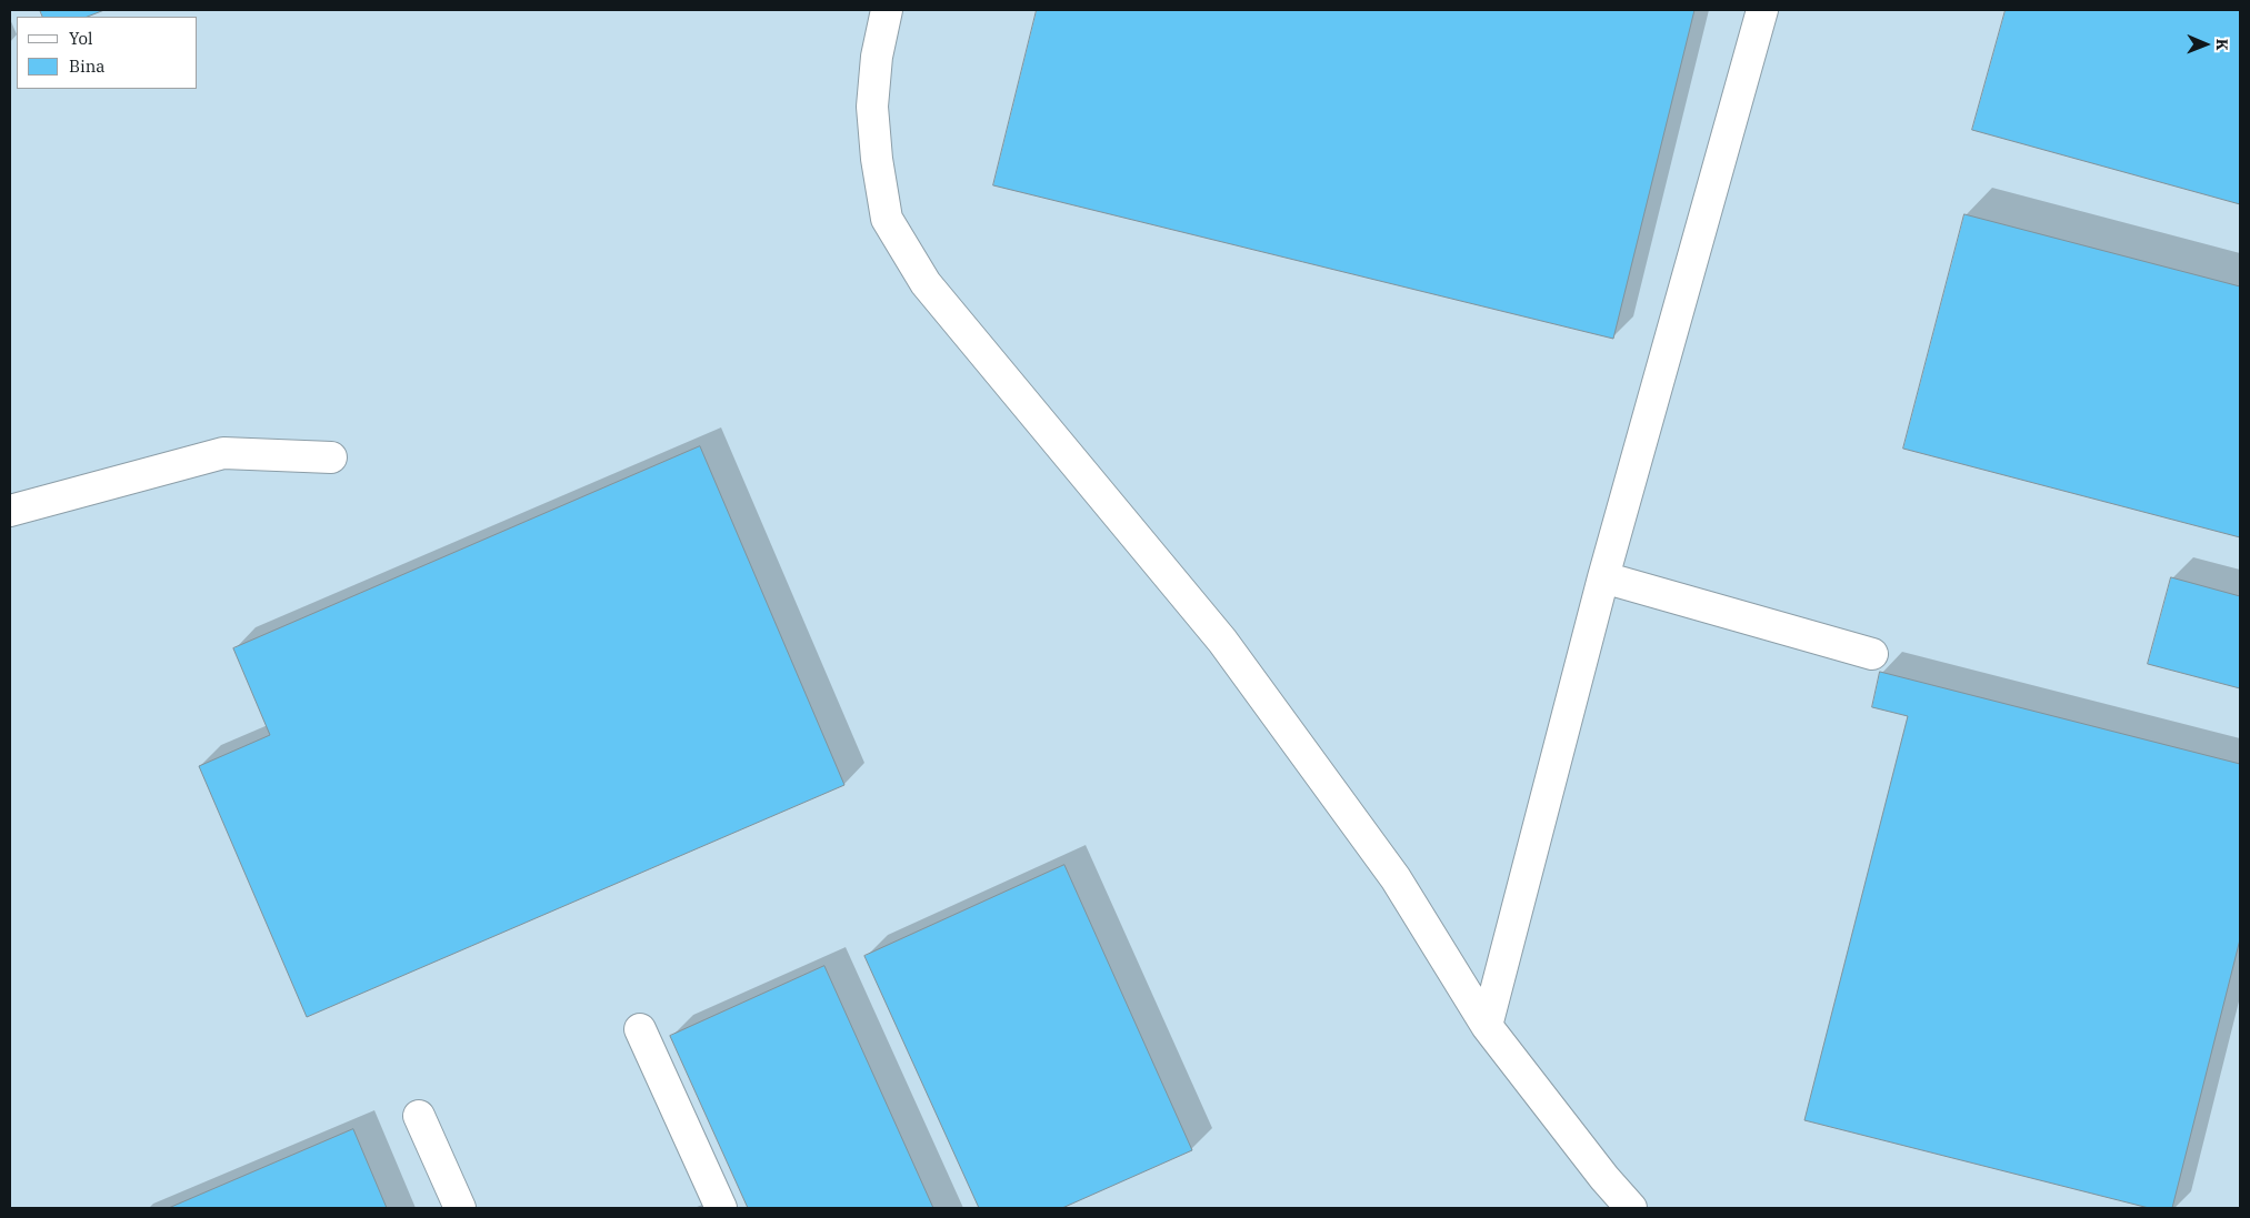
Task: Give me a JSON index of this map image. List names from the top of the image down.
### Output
{
  "legend": ["Yol", "Bina"],
  "north": "right"
}
